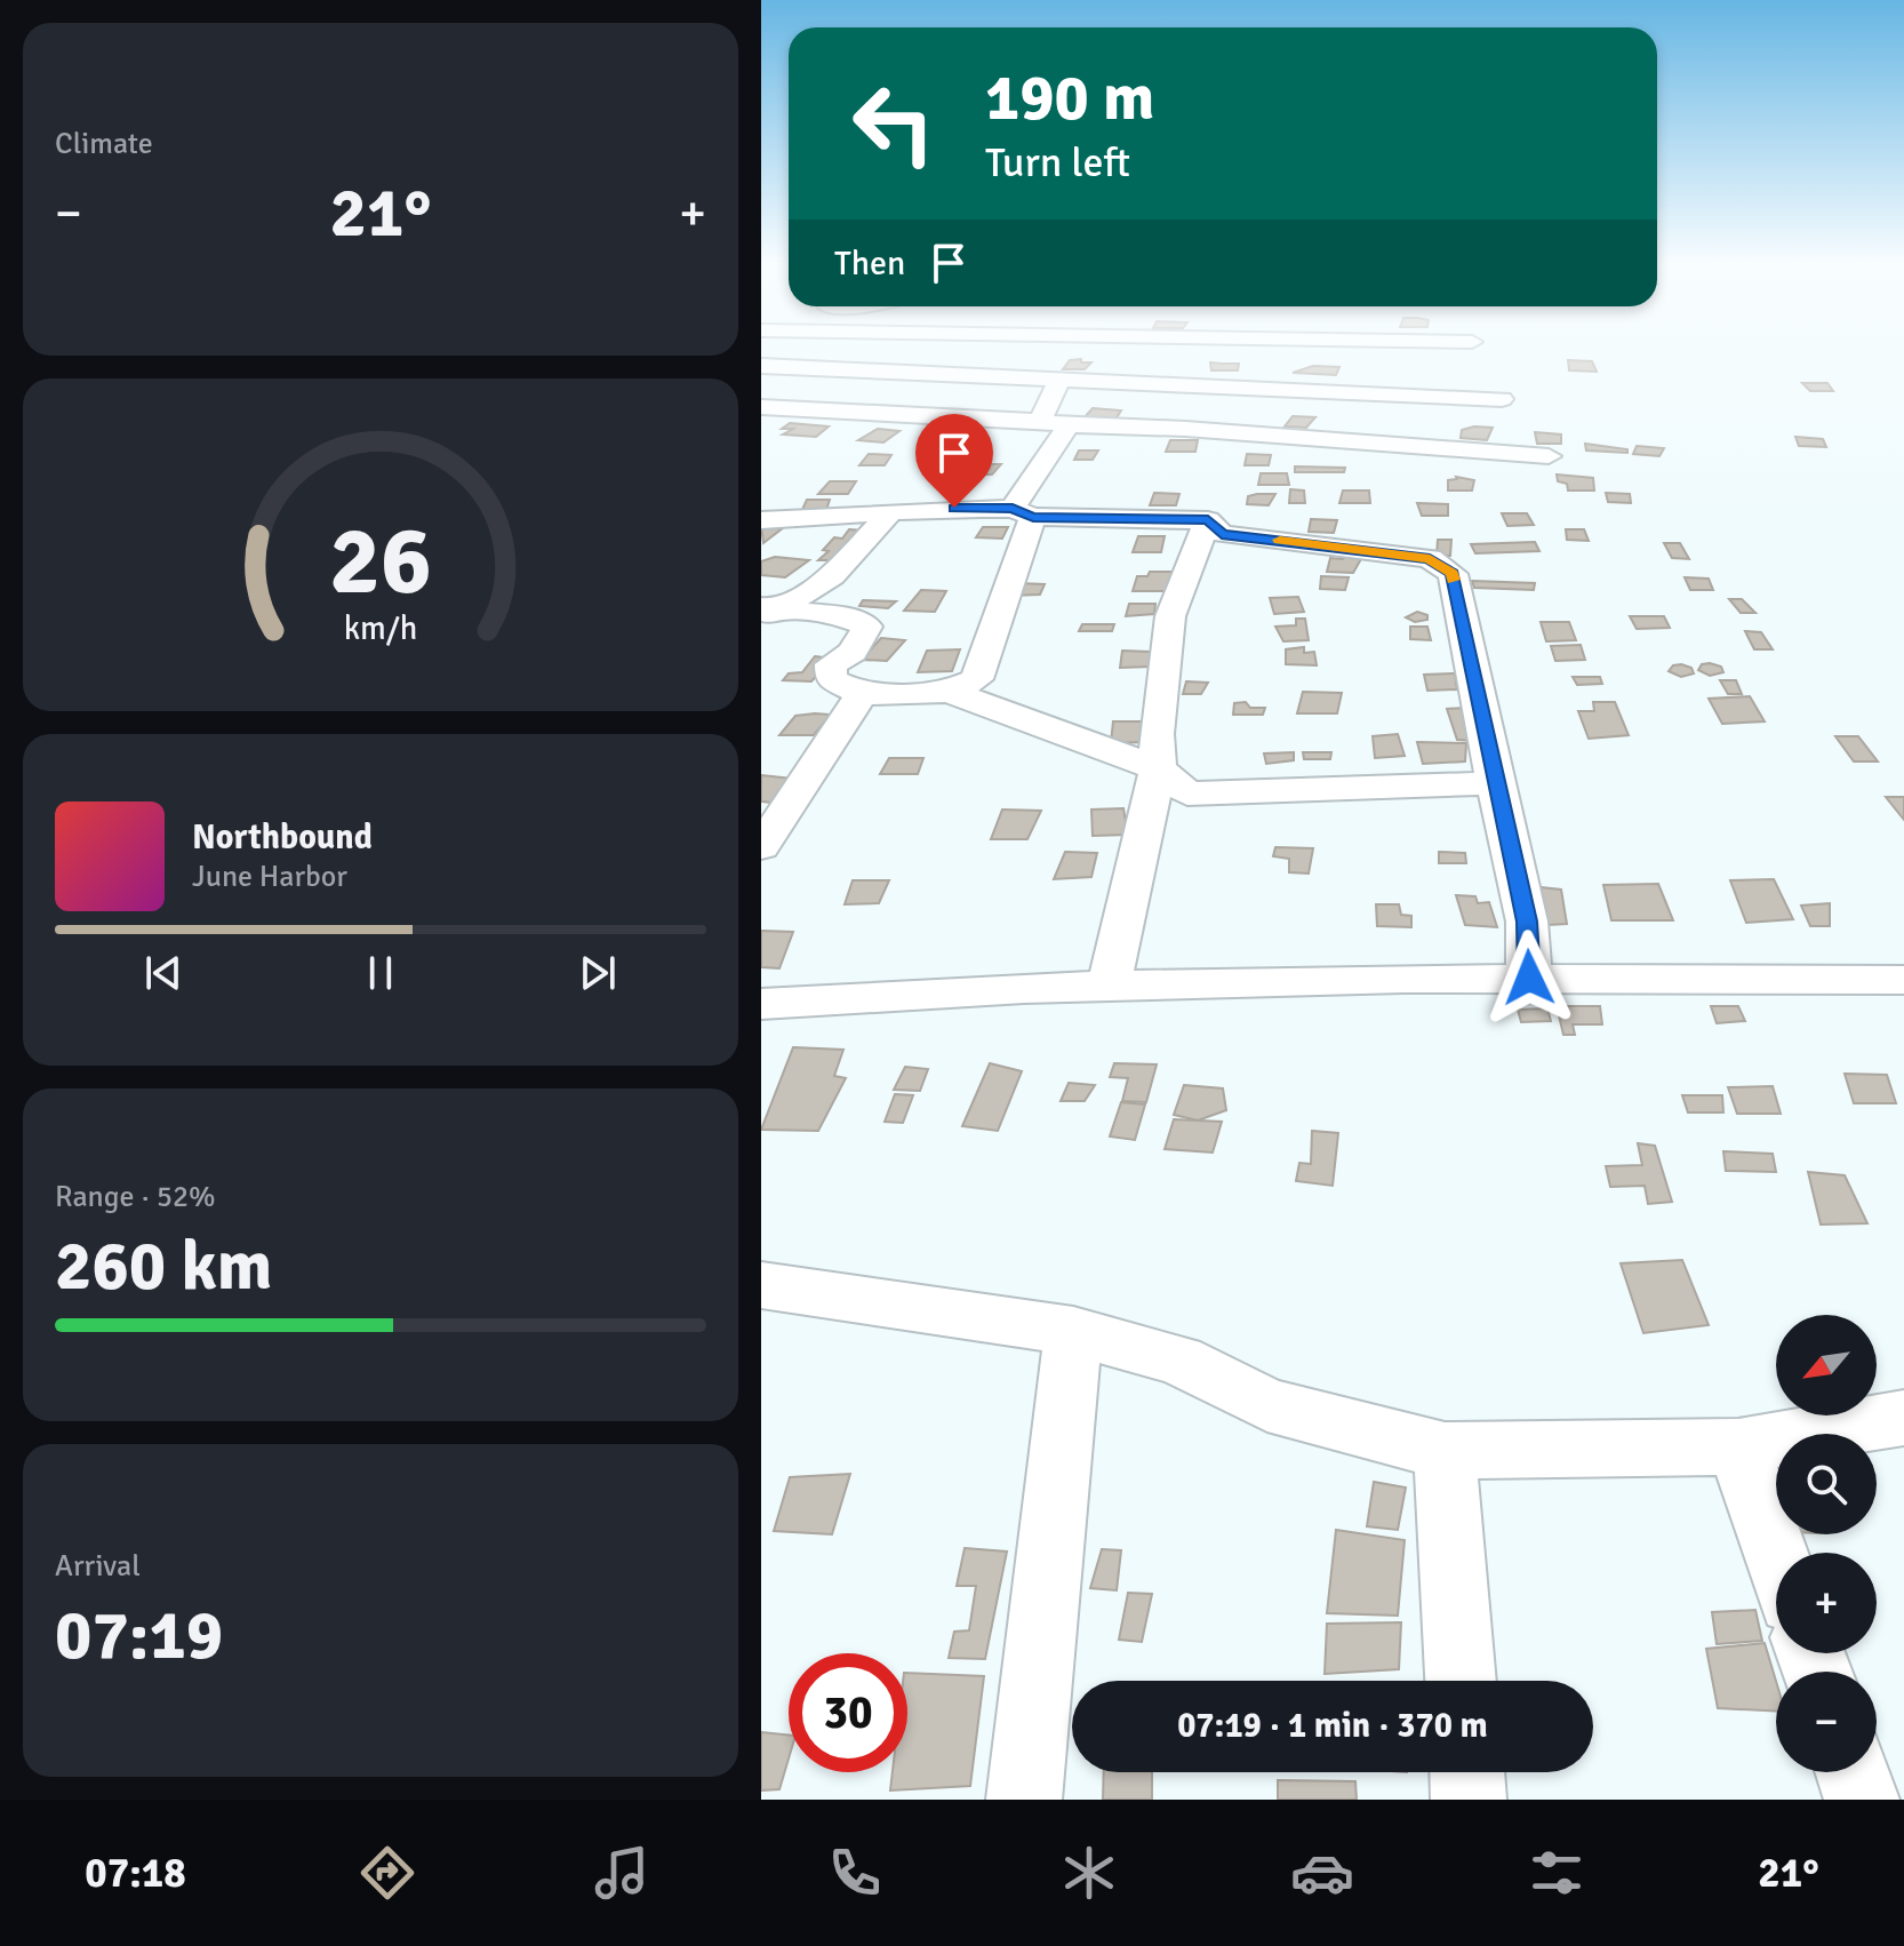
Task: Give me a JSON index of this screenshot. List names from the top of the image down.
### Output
{
  "north": "bottom left",
  "page": {
    "tile": [
      "Climate",
      ["Range · 52%", "260 km"],
      ["Arrival", "07:19"]
    ],
    "turn": ["190 m", "Turn left"],
    "heat": ["−", "21°", "+"],
    "then": "Then",
    "song": ["Northbound", "June Harbor"],
    "map_buttons": ["+", "−"],
    "limit": "30",
    "trip": "07:19 · 1 min · 370 m",
    "tabs": ["07:18", "21°"],
    "gauge": ["26", "km/h"]
  }
}
